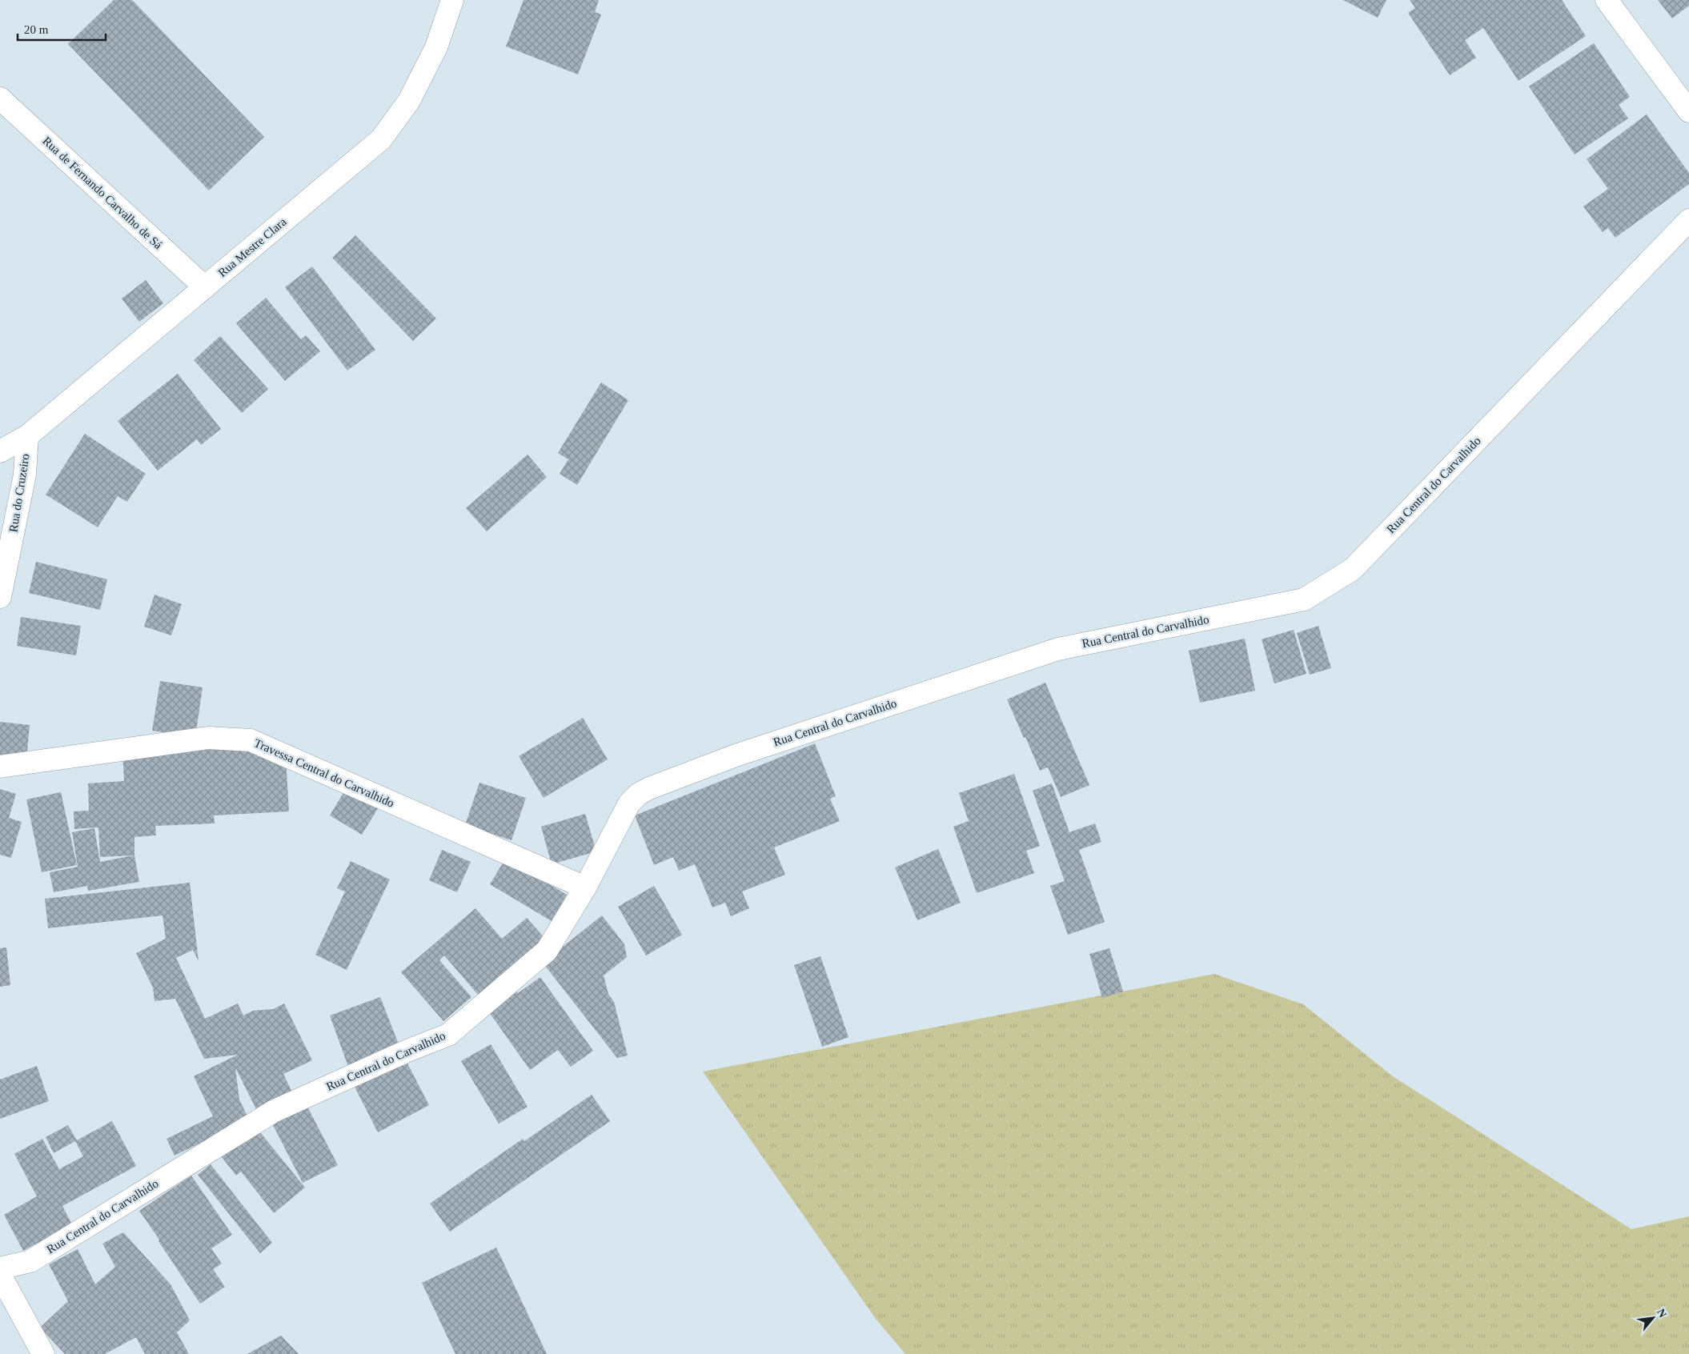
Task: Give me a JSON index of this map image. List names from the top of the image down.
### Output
{
  "streets": {
    "street": [
      "Rua de Fernando Carvalho de Sá",
      "Rua Mestre Clara",
      "Rua Central do Carvalhido",
      "Rua do Cruzeiro",
      "Travessa Central do Carvalhido"
    ]
  },
  "crossings": [
    ["Rua de Fernando Carvalho de Sá", "Rua Mestre Clara"],
    ["Rua Mestre Clara", "Rua do Cruzeiro"],
    ["Rua Central do Carvalhido", "Travessa Central do Carvalhido"]
  ],
  "scale_bar": "20 m",
  "north": "top right"
}
